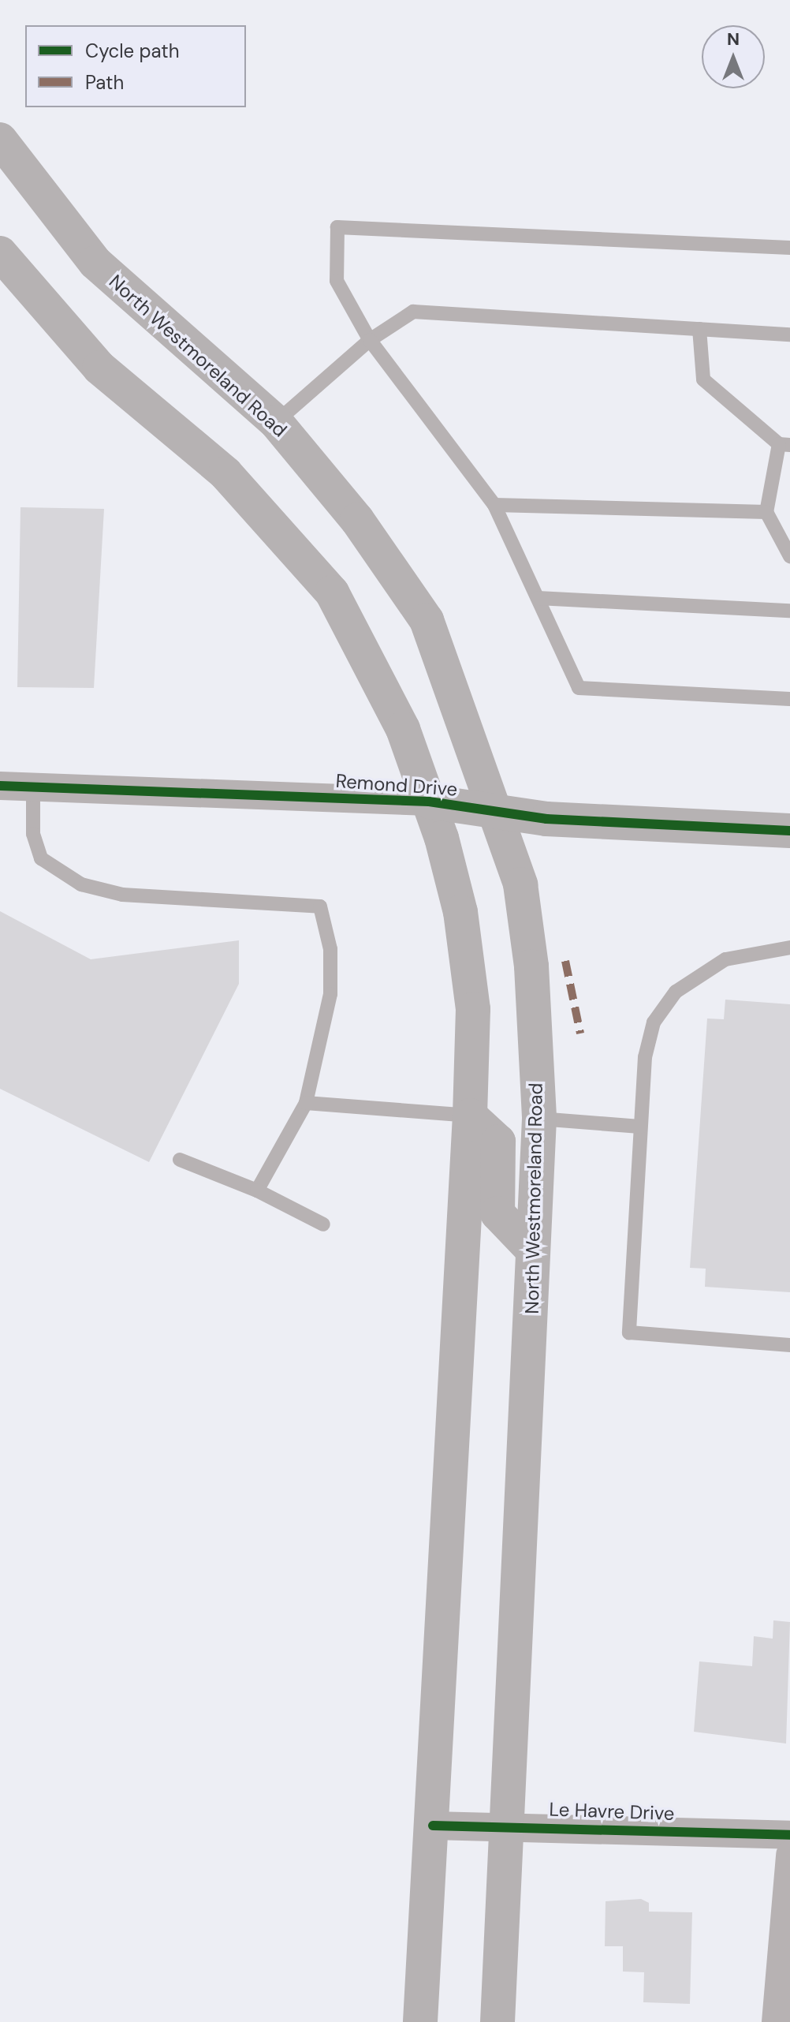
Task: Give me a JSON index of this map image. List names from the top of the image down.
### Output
{
  "streets": {
    "main road": ["North Westmoreland Road", "Remond Drive"],
    "street": ["Le Havre Drive"]
  },
  "crossings": [
    ["North Westmoreland Road", "Remond Drive"],
    ["North Westmoreland Road", "Le Havre Drive"]
  ],
  "legend": ["Cycle path", "Path"],
  "north": "top"
}
